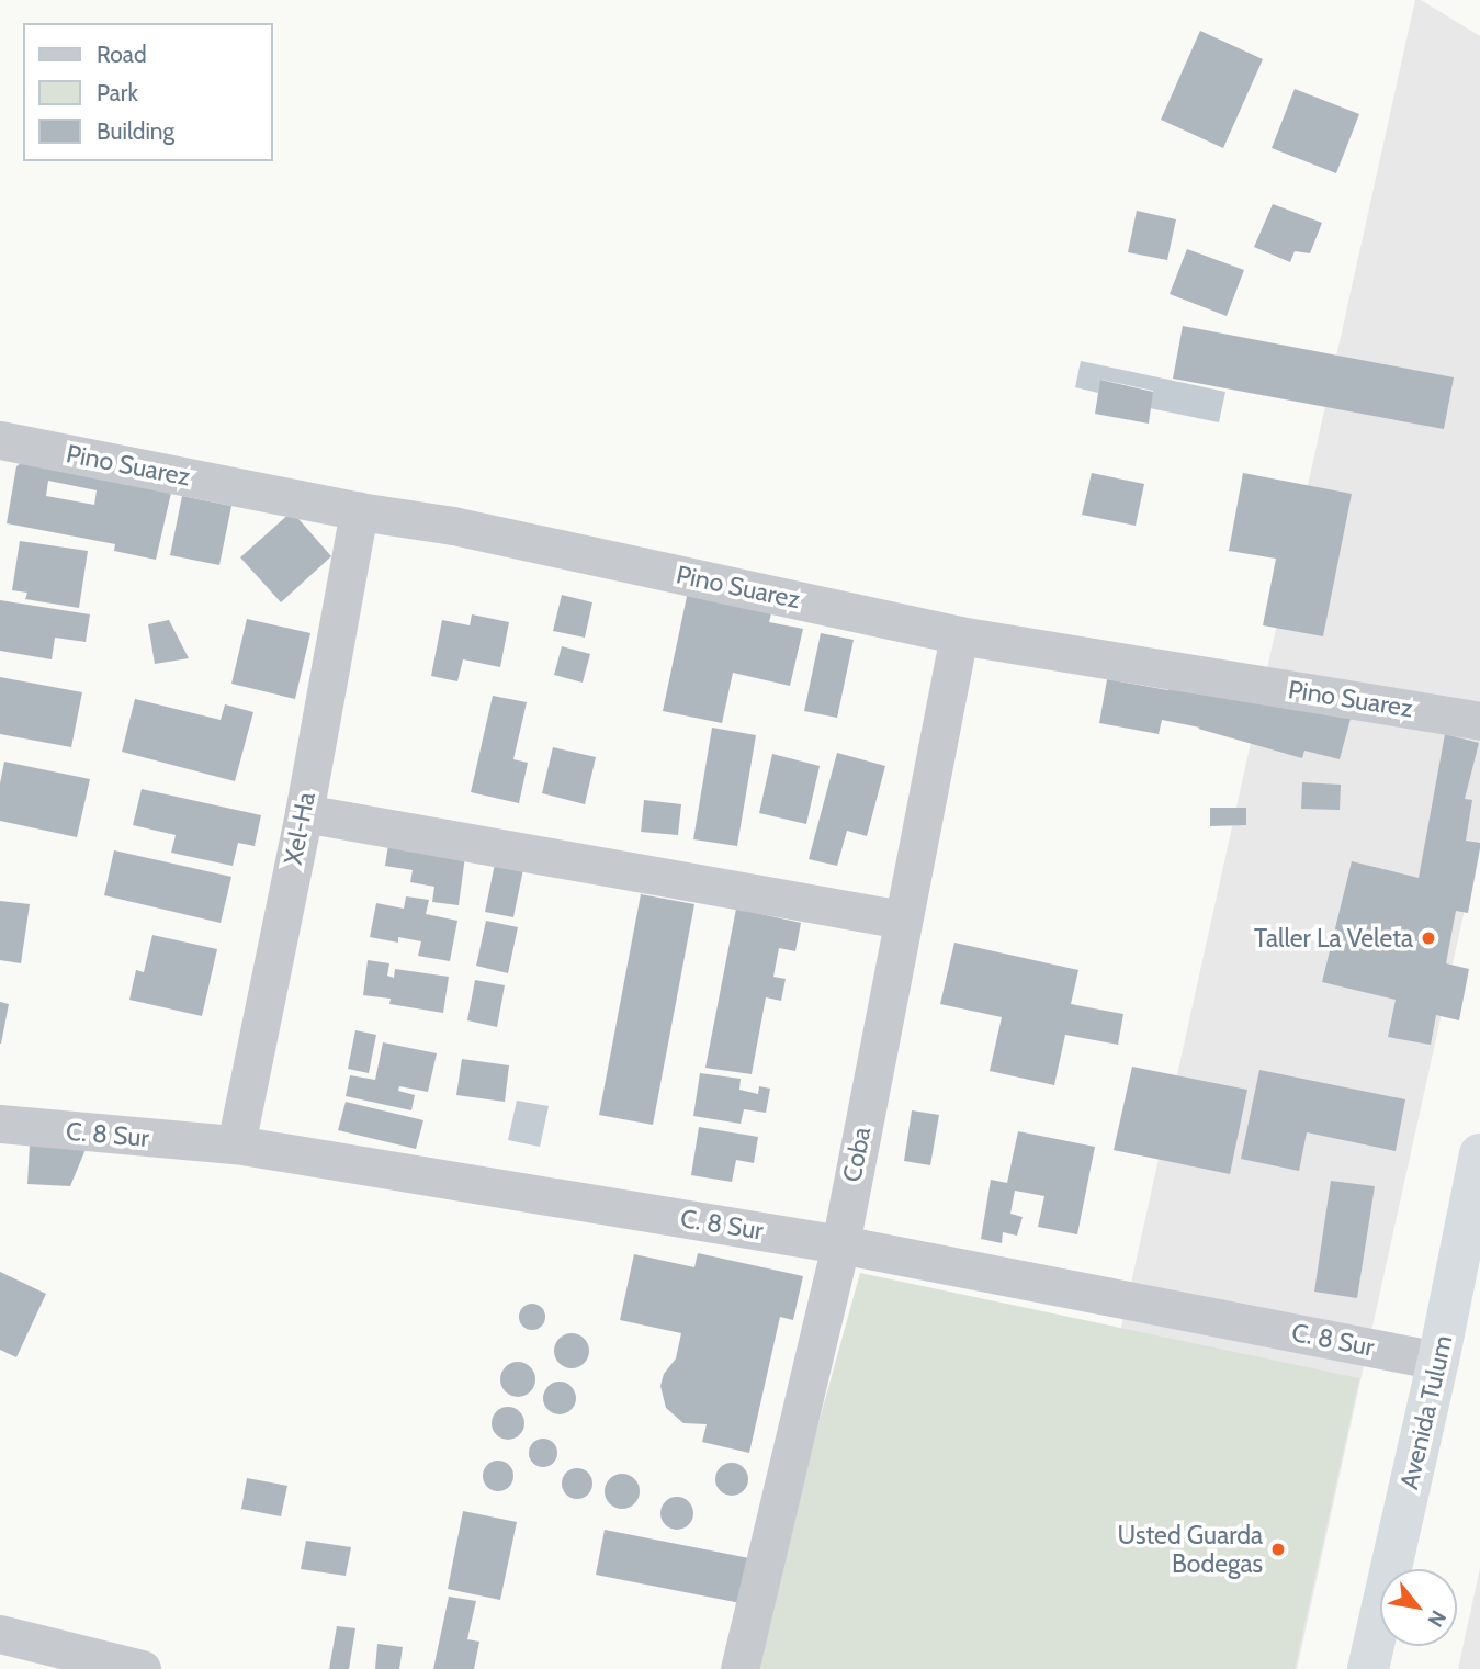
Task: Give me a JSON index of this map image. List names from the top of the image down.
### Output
{
  "streets": {
    "highway": ["Avenida Tulum"],
    "street": [
      "Pino Suarez",
      "Xel-Ha",
      "C. 8 Sur",
      "Coba"
    ]
  },
  "crossings": [
    ["Pino Suarez", "Xel-Ha"],
    ["Pino Suarez", "Coba"],
    ["Xel-Ha", "C. 8 Sur"],
    ["C. 8 Sur", "Coba"],
    ["C. 8 Sur", "Avenida Tulum"]
  ],
  "places": ["Taller La Veleta", "Usted Guarda Bodegas"],
  "legend": ["Road", "Park", "Building"],
  "north": "bottom right"
}
